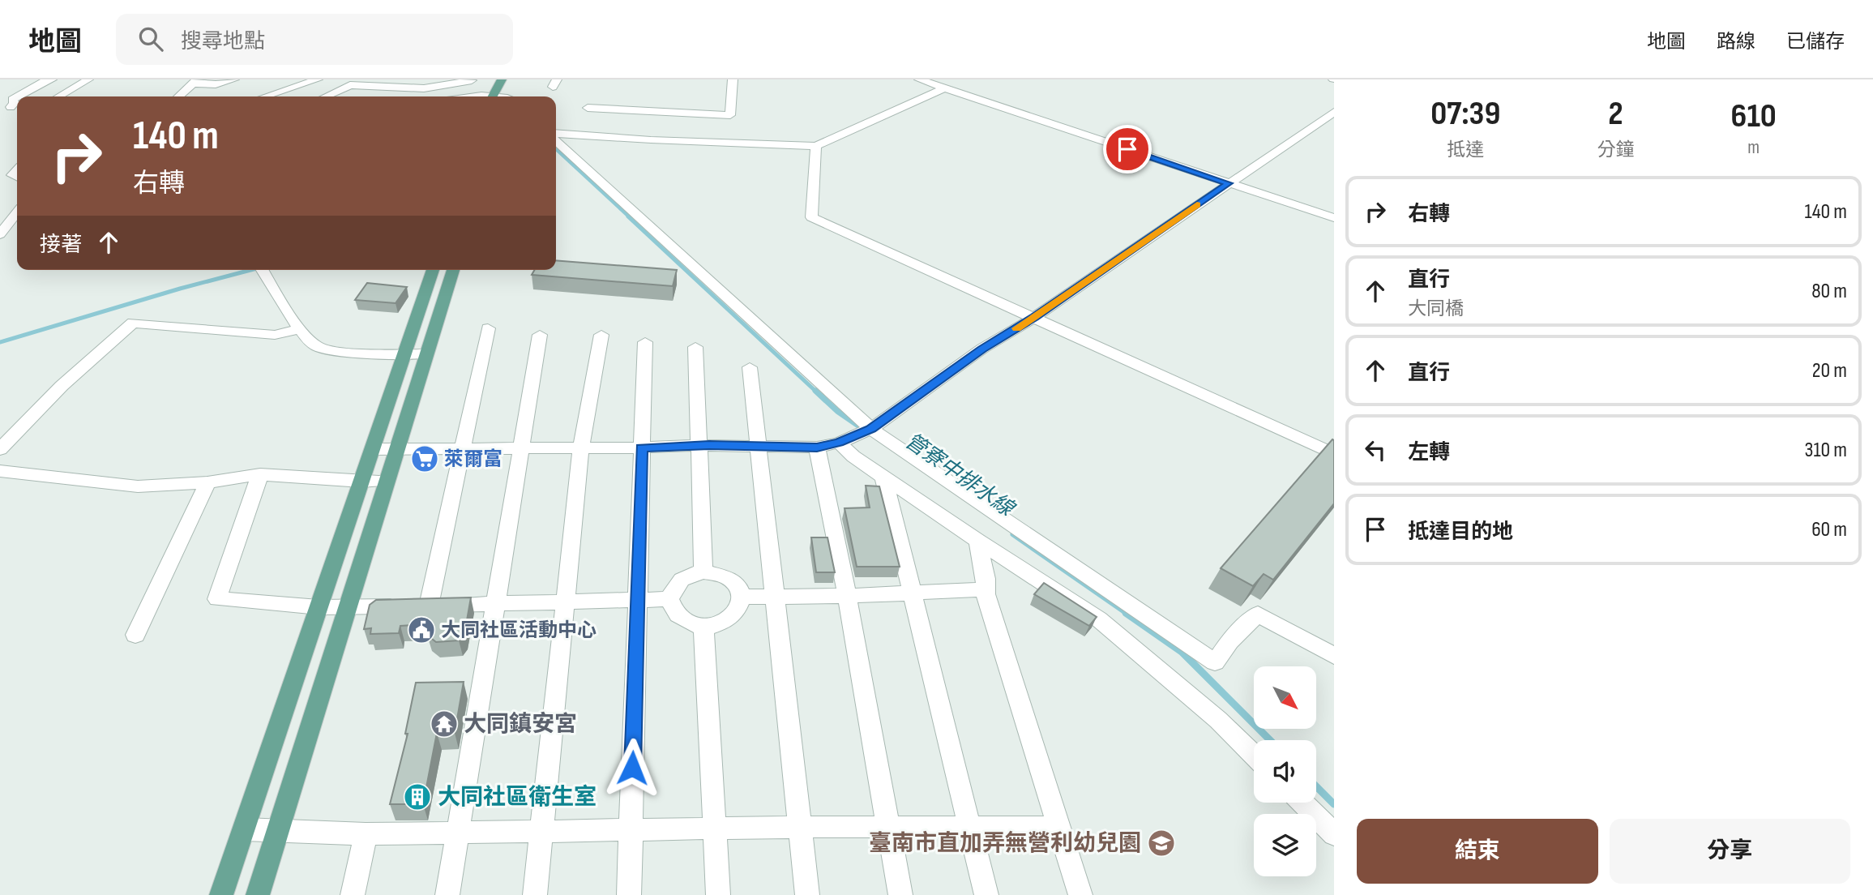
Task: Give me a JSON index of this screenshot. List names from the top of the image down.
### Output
{
  "water": ["管寮中排水線"],
  "places": {
    "supermarket": ["萊爾富"],
    "public building": ["大同社區活動中心"],
    "temple": ["大同鎮安宮"],
    "building": ["大同社區衛生室"],
    "school or university": ["臺南市直加弄無營利幼兒園"]
  },
  "north": "bottom right",
  "page": {
    "header": "地圖",
    "search": "搜尋地點",
    "nav": ["地圖", "路線", "已儲存"],
    "eta": [
      "07:39",
      "抵達",
      "2",
      "分鐘",
      "610",
      "m"
    ],
    "turn": ["140 m", "右轉"],
    "list": [
      {
        "name": "右轉",
        "value": "140 m"
      },
      {
        "name": "直行",
        "note": "大同橋",
        "value": "80 m"
      },
      {
        "name": "直行",
        "value": "20 m"
      },
      {
        "name": "左轉",
        "value": "310 m"
      },
      {
        "name": "抵達目的地",
        "value": "60 m"
      }
    ],
    "then": "接著",
    "buttons": ["結束", "分享"]
  }
}
